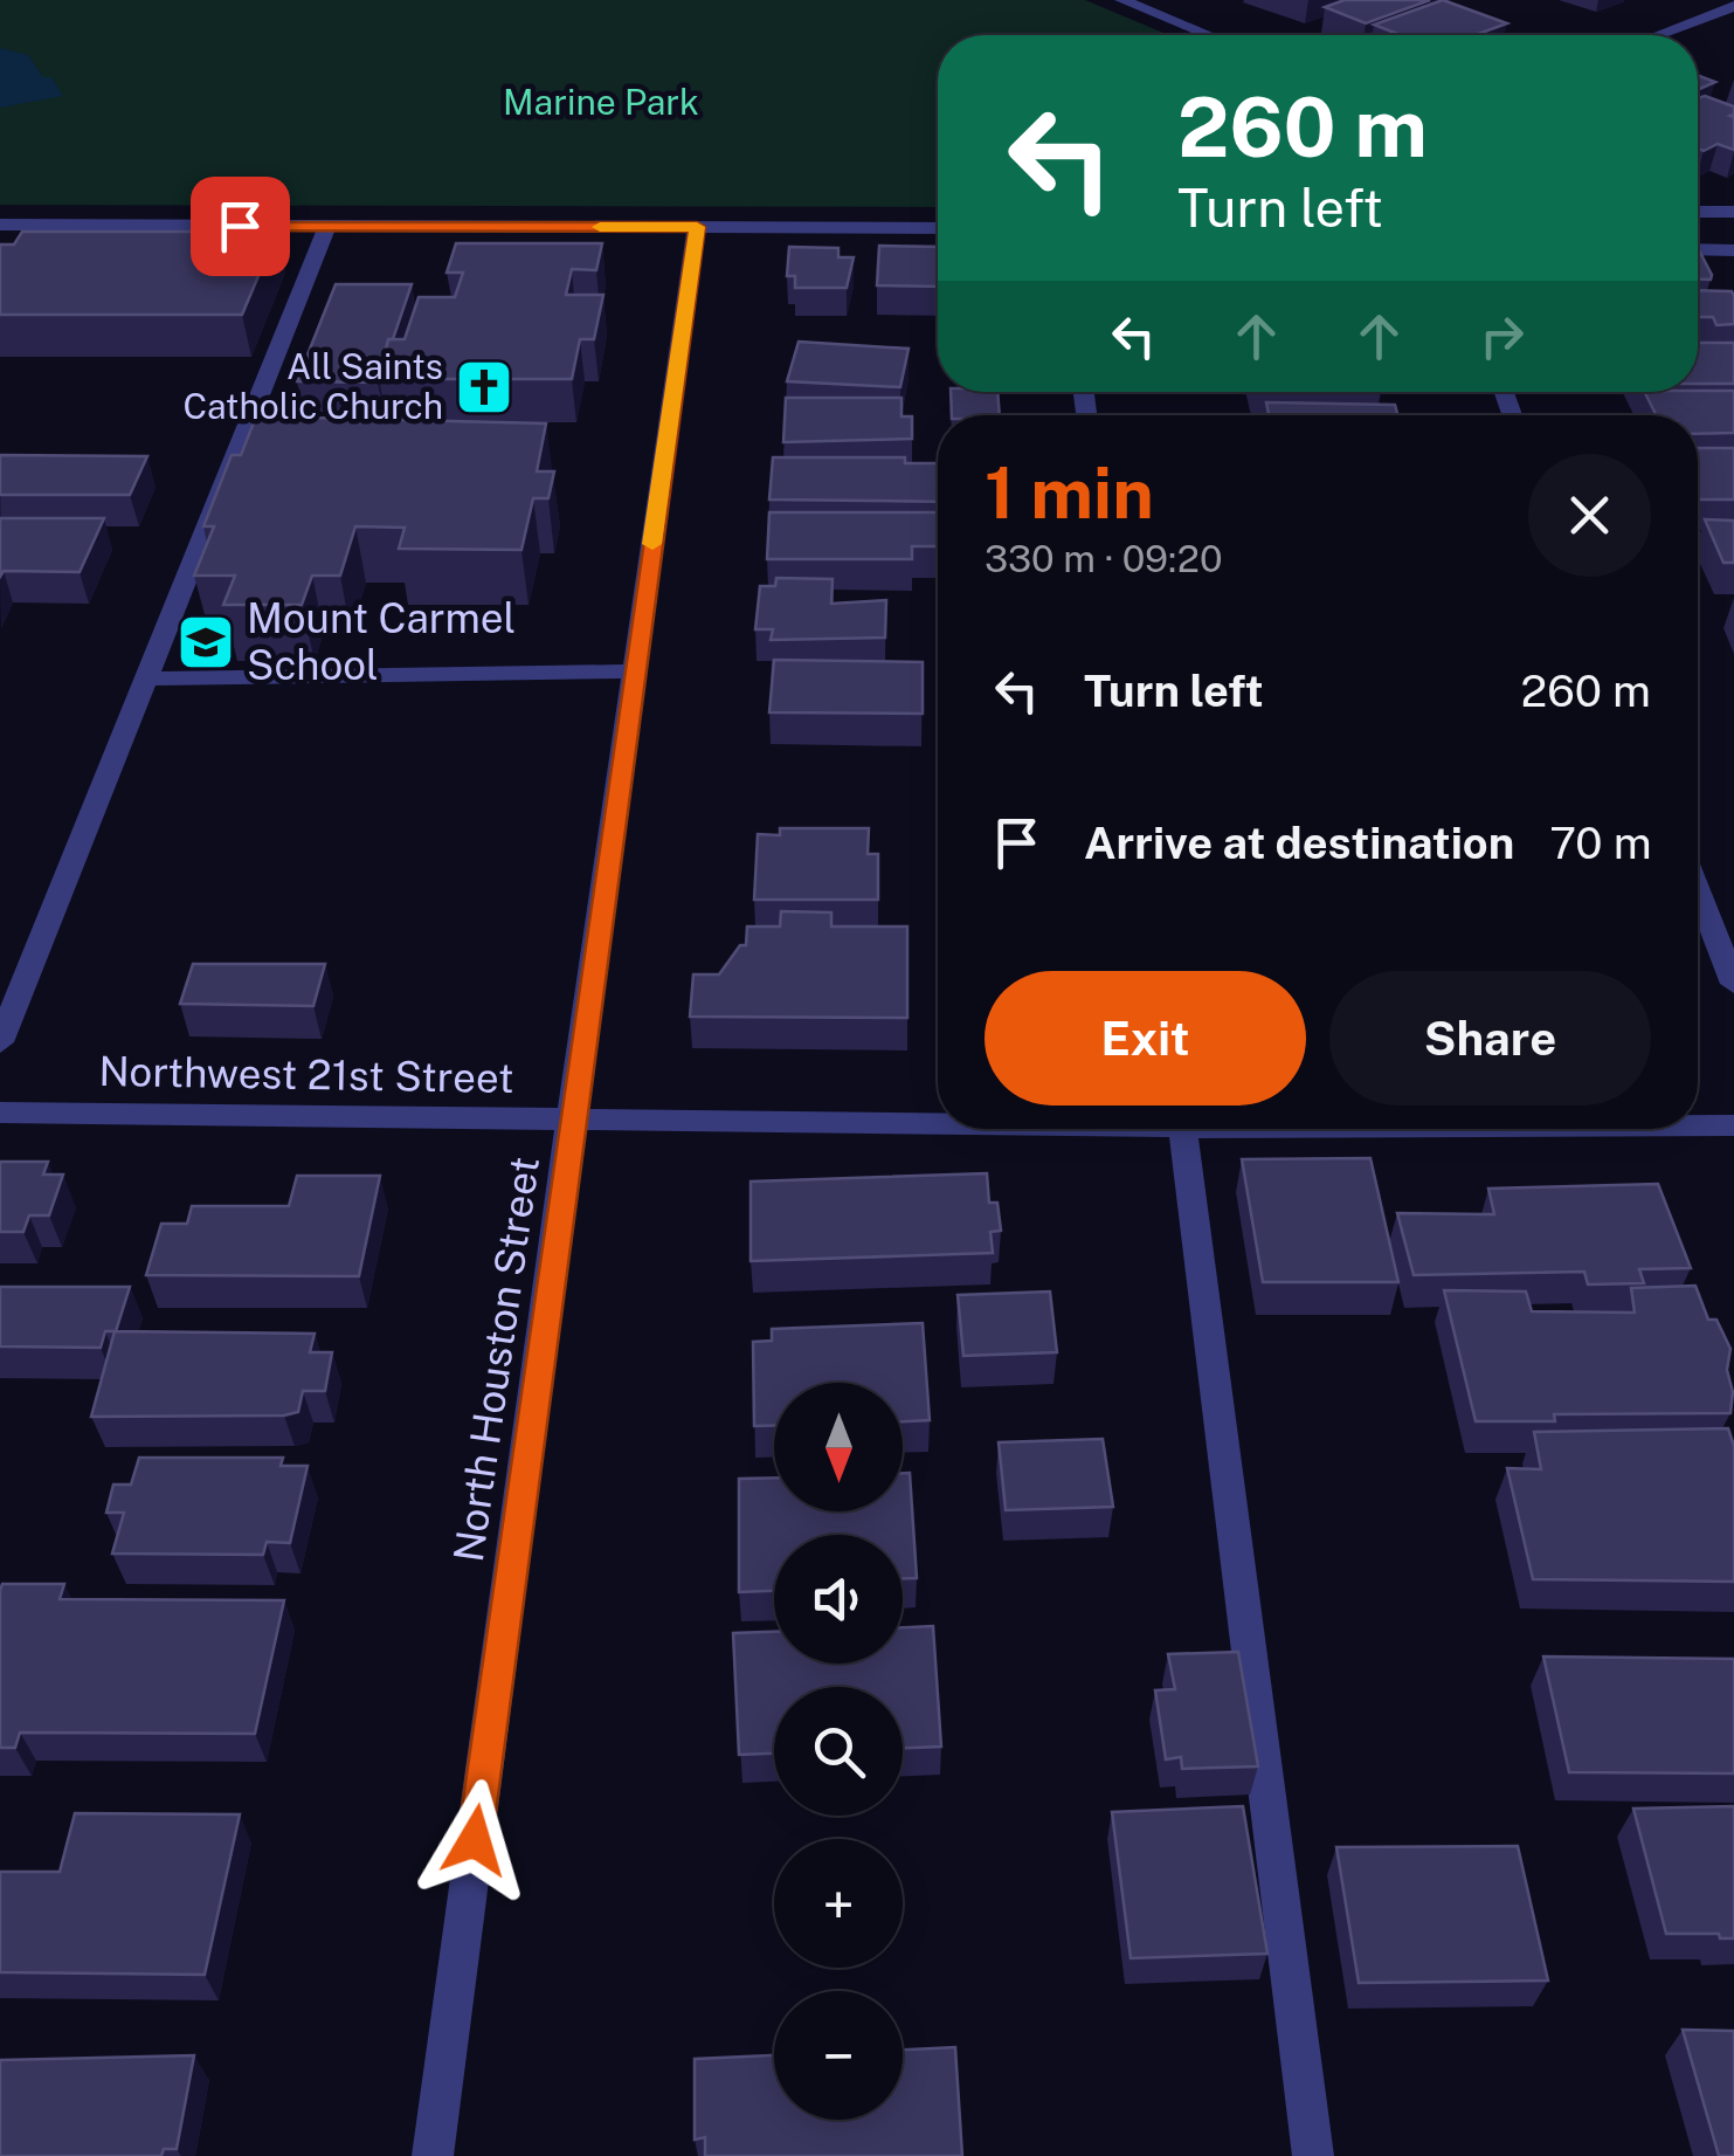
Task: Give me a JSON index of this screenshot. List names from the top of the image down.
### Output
{
  "streets": {
    "street": ["Northwest 21st Street", "North Houston Street"]
  },
  "crossings": [
    ["Northwest 21st Street", "North Houston Street"]
  ],
  "parks": ["Marine Park"],
  "places": {
    "church": ["All Saints Catholic Church"],
    "school or university": ["Mount Carmel School"]
  },
  "north": "bottom",
  "page": {
    "turn": ["260 m", "Turn left"],
    "heading": ["1 min", "330 m · 09:20"],
    "list": [
      {
        "name": "Turn left",
        "value": "260 m"
      },
      {
        "name": "Arrive at destination",
        "value": "70 m"
      }
    ],
    "buttons": ["Exit", "Share"],
    "map_buttons": ["+", "−"]
  }
}
